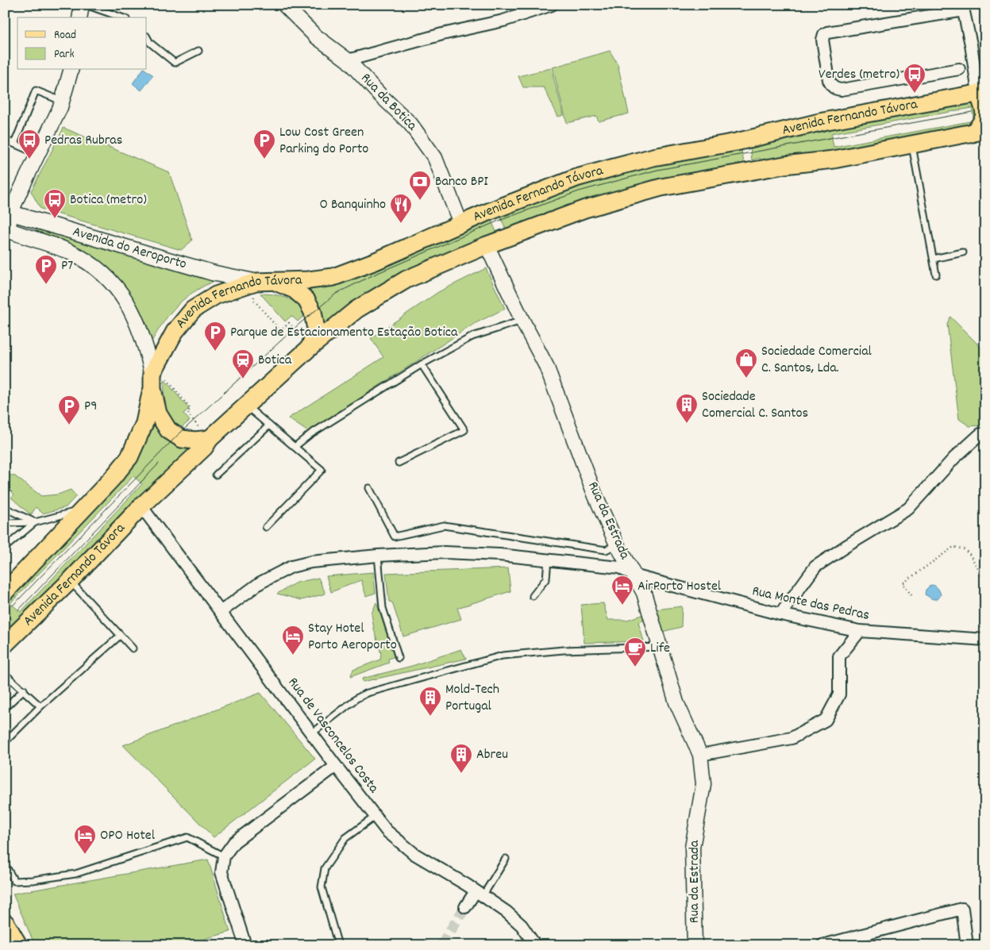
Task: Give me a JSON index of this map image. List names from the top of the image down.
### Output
{
  "streets": {
    "main road": ["Avenida Fernando Távora", "Avenida do Aeroporto"],
    "street": [
      "Rua da Botica",
      "Rua da Estrada",
      "Rua Monte das Pedras",
      "Rua de Vasconcelos Costa"
    ]
  },
  "crossings": [
    ["Rua da Botica", "Avenida Fernando Távora"],
    ["Avenida Fernando Távora", "Avenida do Aeroporto"],
    ["Avenida Fernando Távora", "Rua da Estrada"],
    ["Avenida Fernando Távora", "Rua de Vasconcelos Costa"],
    ["Rua da Estrada", "Rua Monte das Pedras"],
    ["Rua Monte das Pedras", "Rua de Vasconcelos Costa"]
  ],
  "places": {
    "bus stop": ["Verdes (metro)", "Pedras Rubras", "Botica (metro)"],
    "parking": [
      "Low Cost Green Parking do Porto",
      "P7",
      "Parque de Estacionamento Estação Botica",
      "P9"
    ],
    "bank": ["Banco BPI"],
    "restaurant": ["O Banquinho"],
    "shop": ["Sociedade Comercial C. Santos, Lda."],
    "station": ["Botica"],
    "building": ["Sociedade Comercial C. Santos", "Mold-Tech Portugal", "Abreu"],
    "hotel": ["AirPorto Hostel", "Stay Hotel Porto Aeroporto", "OPO Hotel"],
    "cafe": ["Life"]
  },
  "legend": ["Road", "Park"]
}
